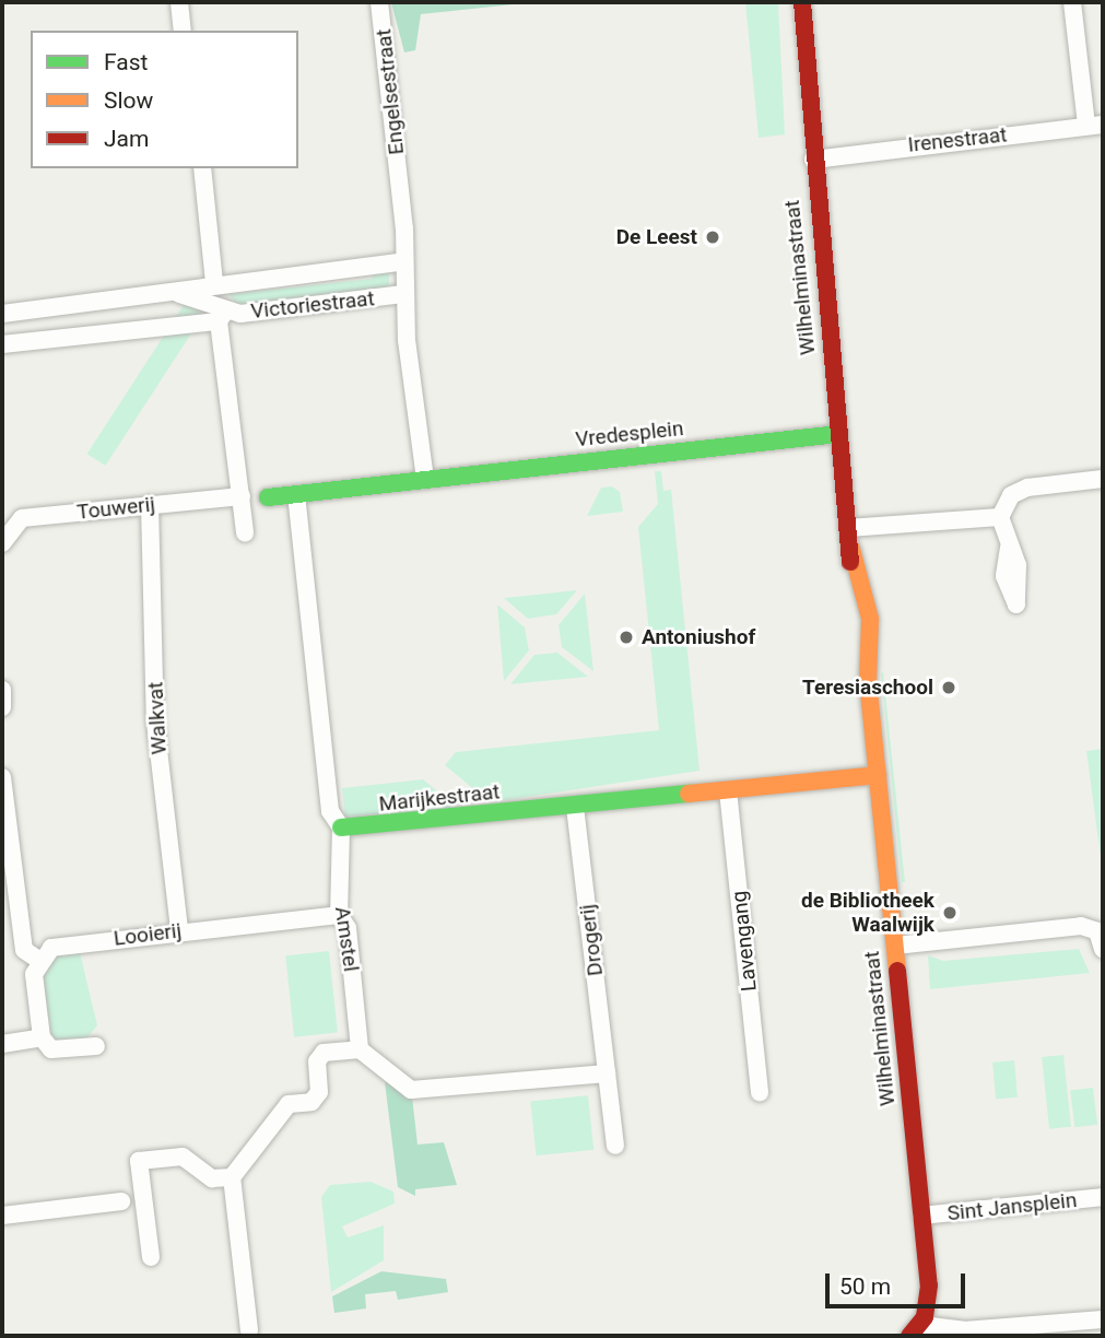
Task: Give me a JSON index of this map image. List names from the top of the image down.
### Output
{
  "streets": {
    "main road": ["Wilhelminastraat", "Vredesplein", "Marijkestraat"],
    "street": [
      "Engelsestraat",
      "Irenestraat",
      "Victoriestraat",
      "Touwerij",
      "Walkvat",
      "Looierij",
      "Amstel",
      "Drogerij",
      "Lavengang",
      "Sint Jansplein"
    ]
  },
  "crossings": [
    ["Engelsestraat", "Victoriestraat"],
    ["Irenestraat", "Wilhelminastraat"],
    ["Wilhelminastraat", "Vredesplein"],
    ["Wilhelminastraat", "Marijkestraat"],
    ["Wilhelminastraat", "Sint Jansplein"],
    ["Touwerij", "Walkvat"],
    ["Walkvat", "Looierij"],
    ["Marijkestraat", "Amstel"],
    ["Marijkestraat", "Drogerij"],
    ["Marijkestraat", "Lavengang"],
    ["Looierij", "Amstel"]
  ],
  "places": [
    "De Leest",
    "Antoniushof",
    "Teresiaschool",
    "de Bibliotheek Waalwijk"
  ],
  "legend": ["Fast", "Slow", "Jam"],
  "scale_bar": "50 m"
}
